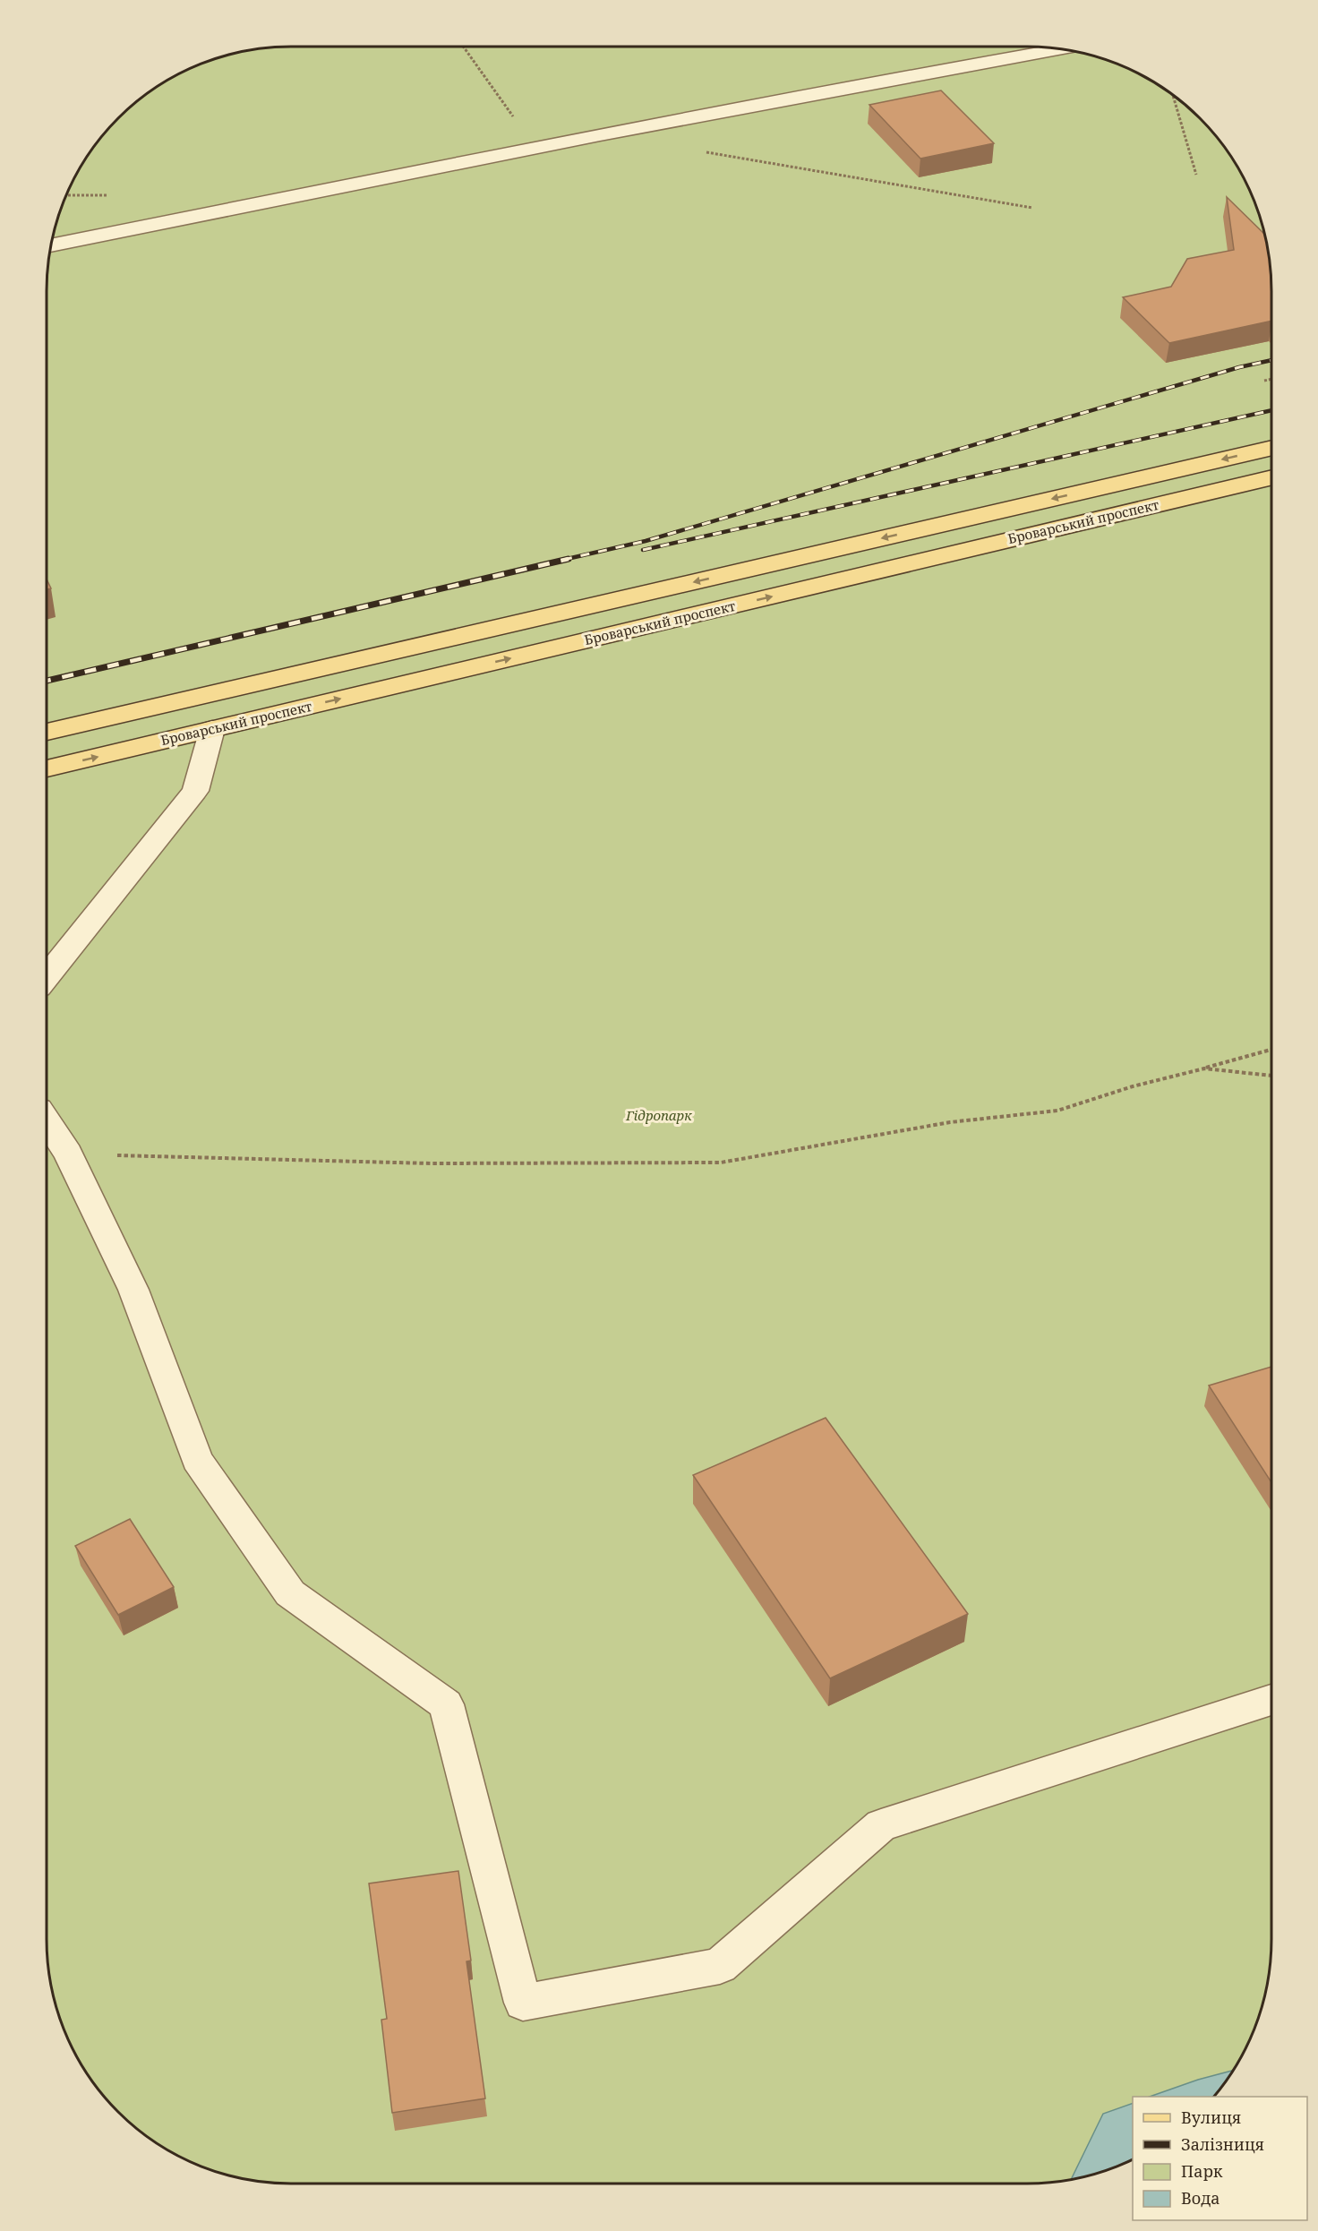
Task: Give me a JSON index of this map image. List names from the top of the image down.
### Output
{
  "streets": {
    "main road": ["Броварський проспект"]
  },
  "parks": ["Гідропарк"],
  "legend": [
    "Вулиця",
    "Залізниця",
    "Парк",
    "Вода"
  ]
}
